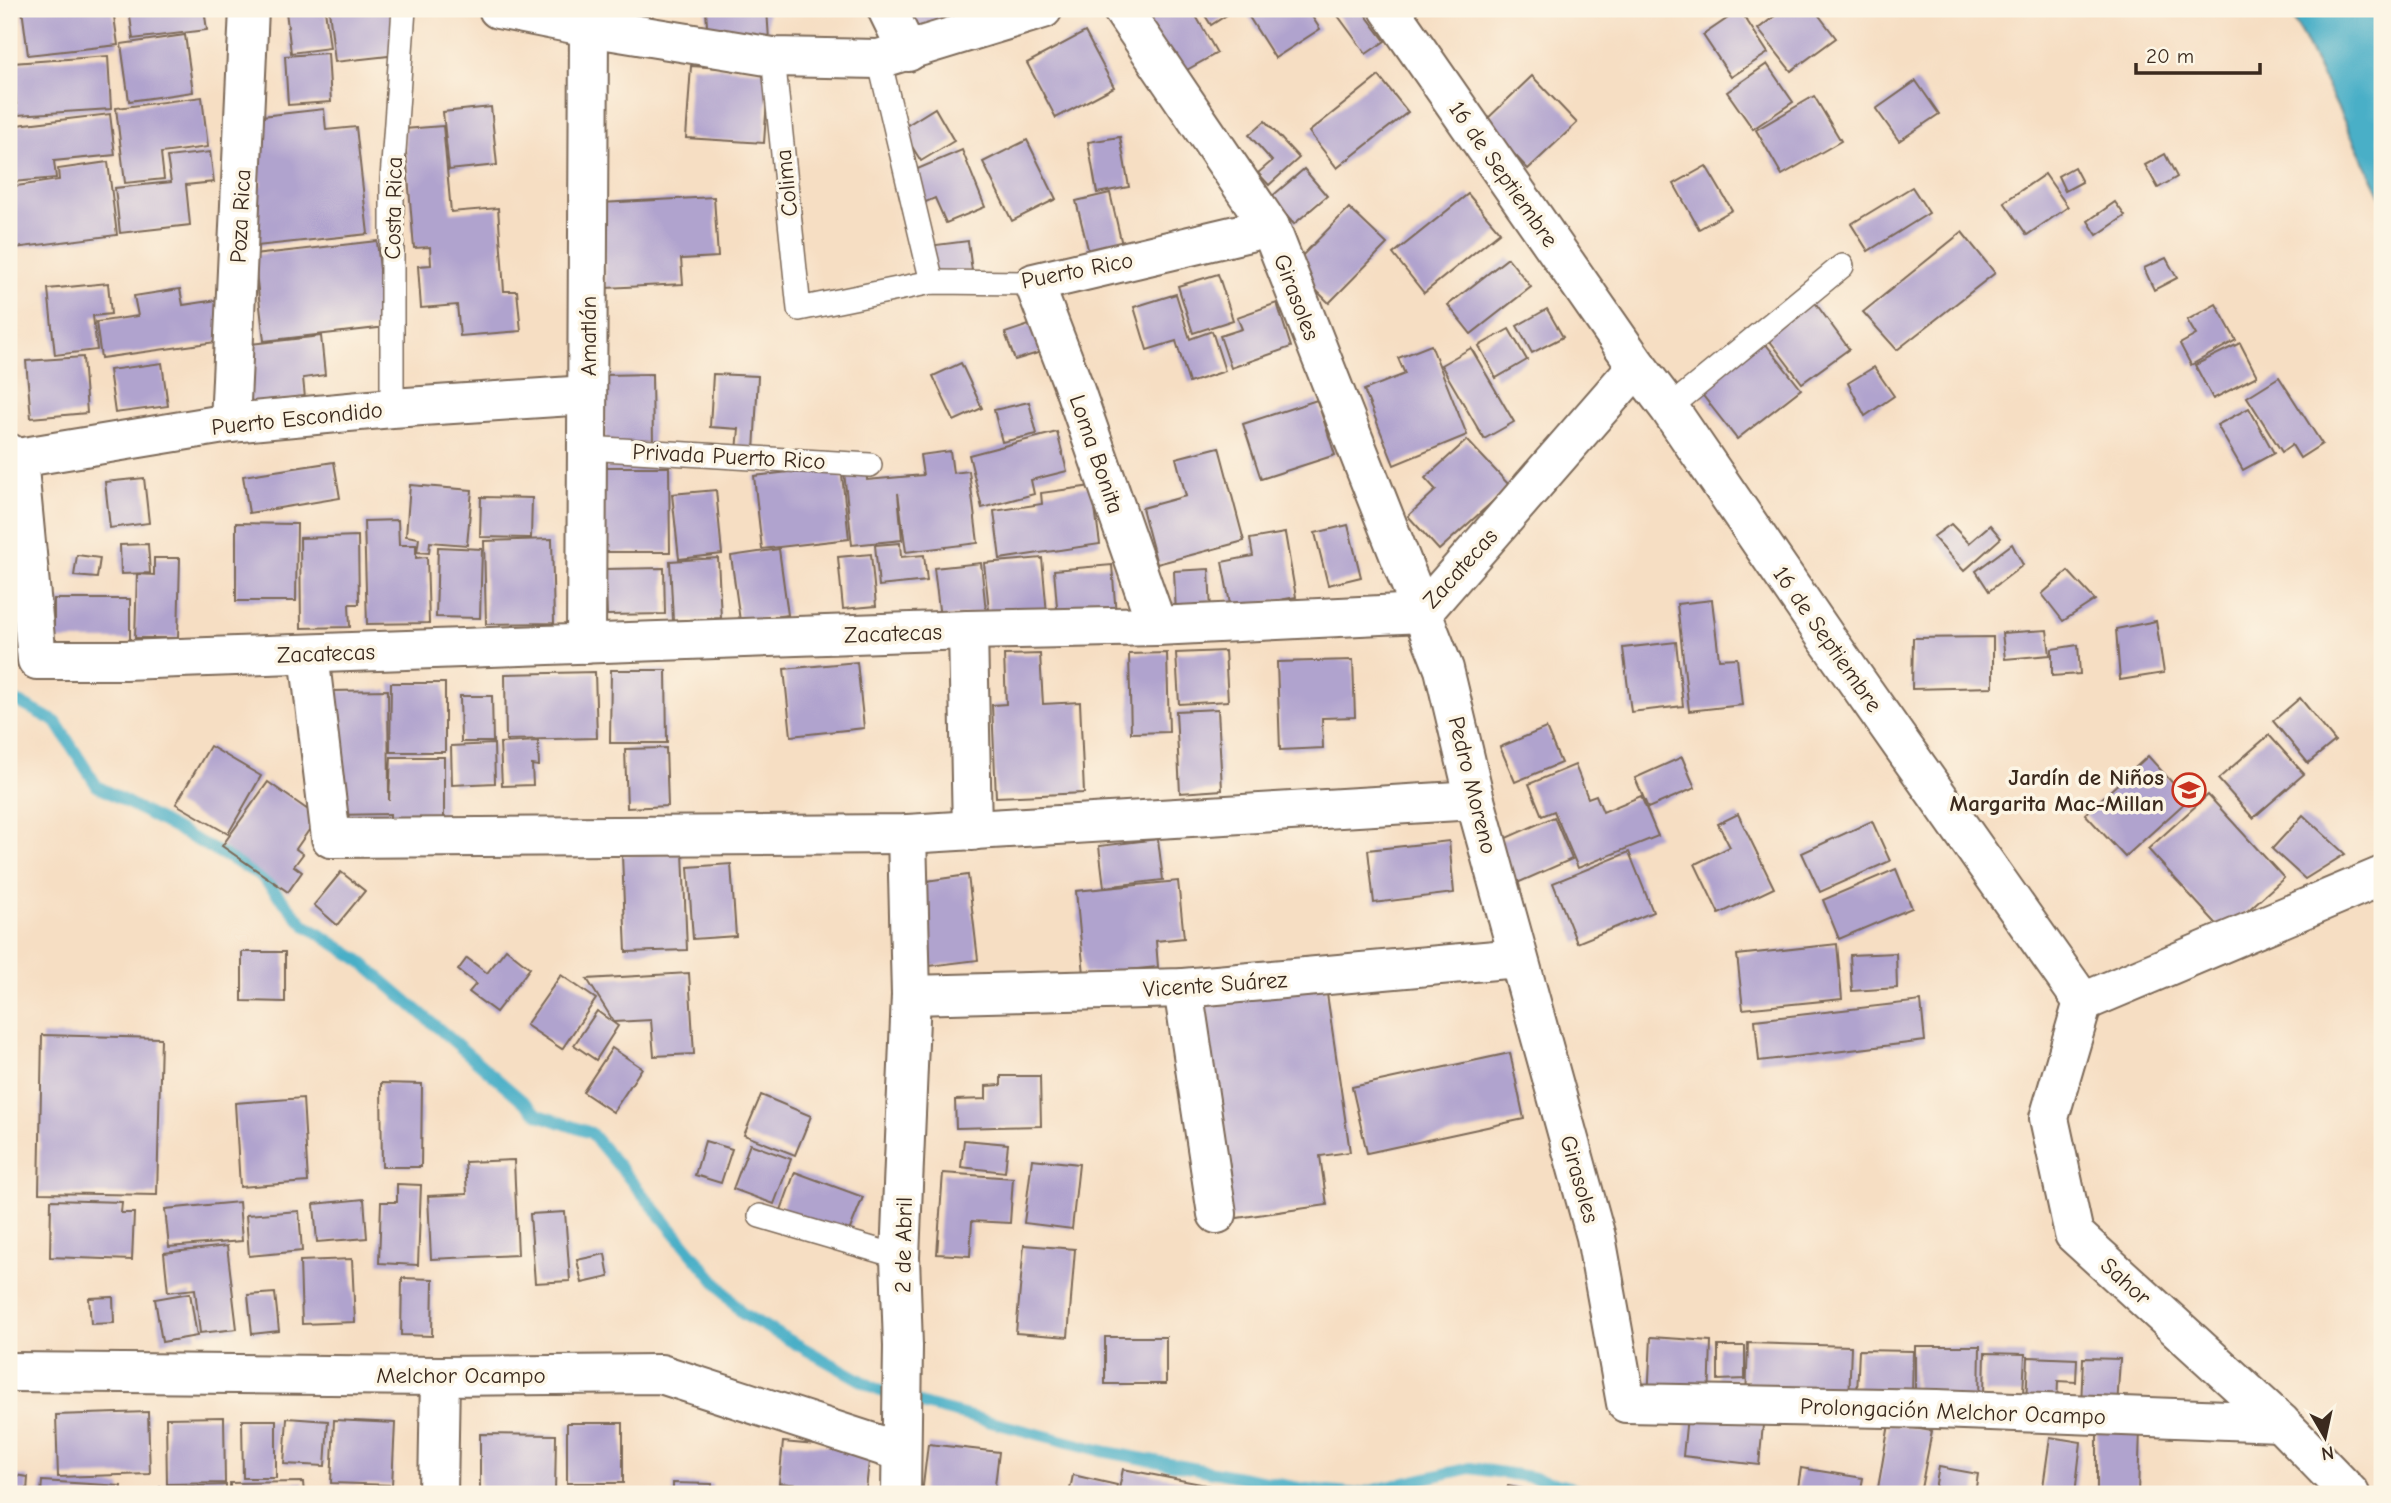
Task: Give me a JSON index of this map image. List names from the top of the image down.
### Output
{
  "streets": {
    "street": [
      "16 de Septiembre",
      "Poza Rica",
      "Puerto Rico",
      "Girasoles",
      "Amatlán",
      "Puerto Escondido",
      "Loma Bonita",
      "Zacatecas",
      "Pedro Moreno",
      "Vicente Suárez",
      "2 de Abril",
      "Sahor",
      "Melchor Ocampo",
      "Prolongación Melchor Ocampo"
    ],
    "lane": ["Colima", "Costa Rica", "Privada Puerto Rico"]
  },
  "crossings": [
    ["16 de Septiembre", "Zacatecas"],
    ["16 de Septiembre", "Sahor"],
    ["Colima", "Puerto Rico"],
    ["Costa Rica", "Puerto Escondido"],
    ["Poza Rica", "Puerto Escondido"],
    ["Puerto Rico", "Girasoles"],
    ["Puerto Rico", "Loma Bonita"],
    ["Girasoles", "Zacatecas"],
    ["Girasoles", "Pedro Moreno"],
    ["Girasoles", "Vicente Suárez"],
    ["Girasoles", "Prolongación Melchor Ocampo"],
    ["Amatlán", "Puerto Escondido"],
    ["Amatlán", "Privada Puerto Rico"],
    ["Amatlán", "Zacatecas"],
    ["Puerto Escondido", "Zacatecas"],
    ["Loma Bonita", "Zacatecas"],
    ["Zacatecas", "Pedro Moreno"],
    ["Pedro Moreno", "Vicente Suárez"],
    ["Vicente Suárez", "2 de Abril"],
    ["2 de Abril", "Melchor Ocampo"],
    ["Sahor", "Prolongación Melchor Ocampo"]
  ],
  "places": {
    "school or university": ["Jardín de Niños Margarita Mac-Millan"]
  },
  "scale_bar": "20 m",
  "north": "bottom"
}
